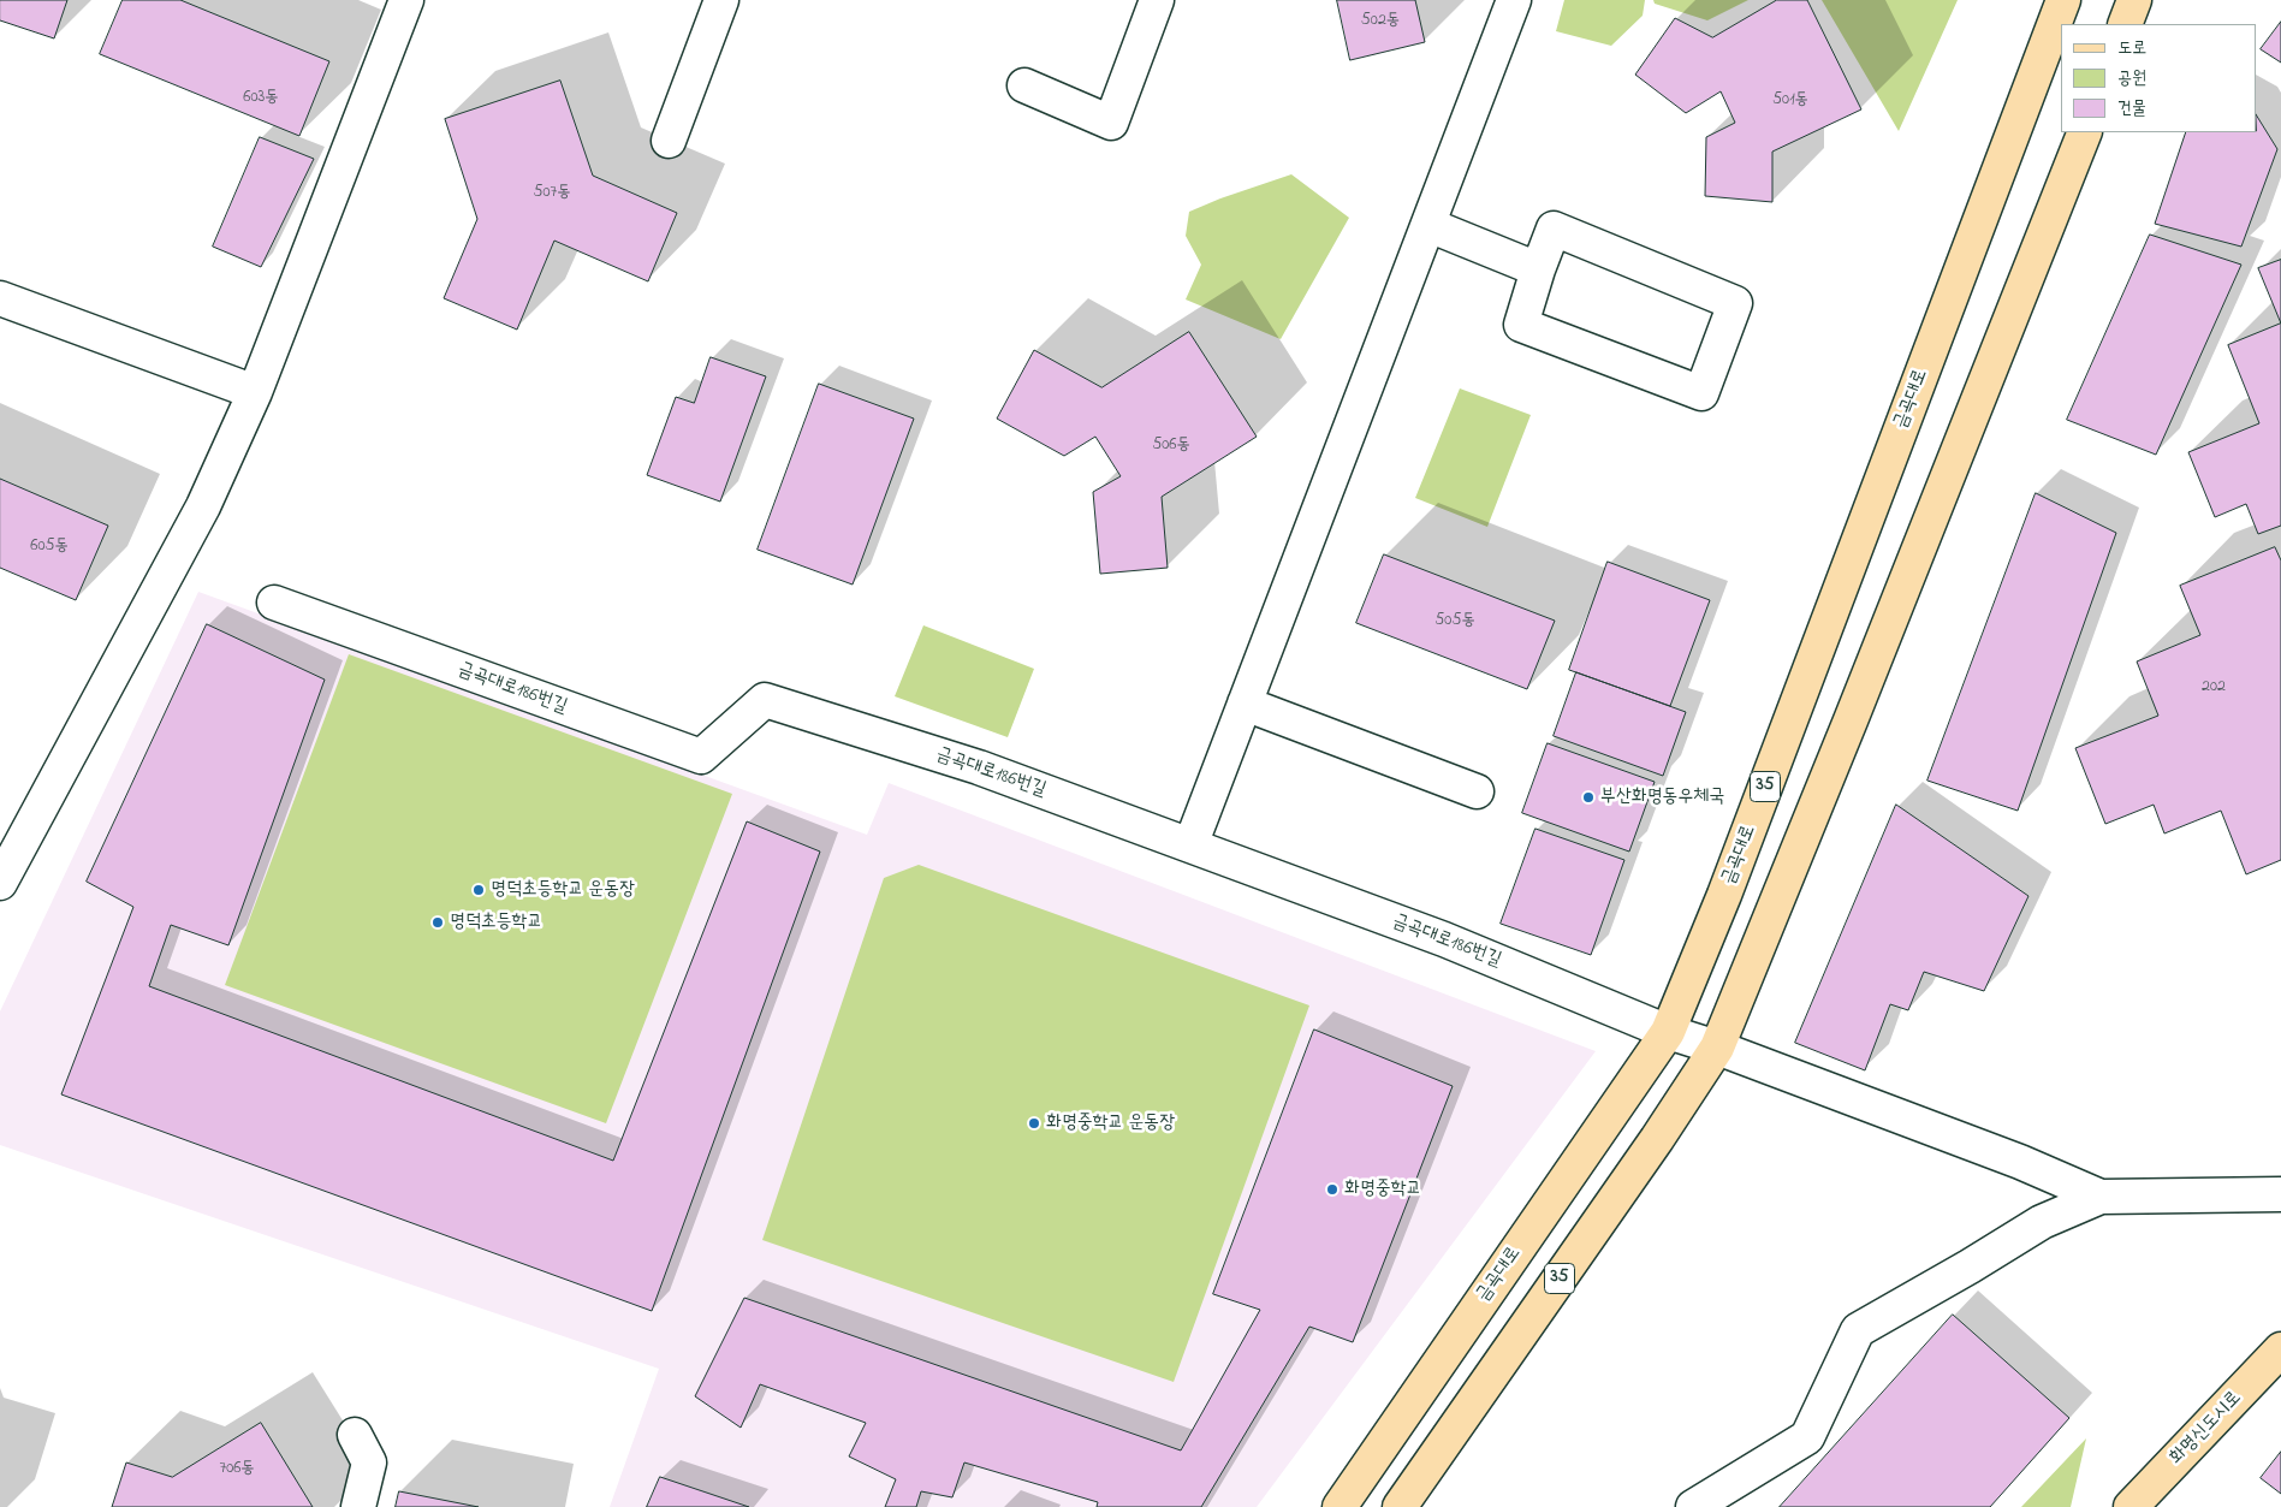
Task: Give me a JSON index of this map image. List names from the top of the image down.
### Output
{
  "streets": {
    "main road": ["금곡대로", "35", "화명신도시로"],
    "street": ["금곡대로186번길"]
  },
  "crossings": [
    ["금곡대로", "금곡대로186번길"],
    ["금곡대로186번길", "35"]
  ],
  "places": [
    "부산화명동우체국",
    "명덕초등학교 운동장",
    "명덕초등학교",
    "화명중학교 운동장",
    "화명중학교"
  ],
  "house_numbers": [
    "502동",
    "603동",
    "501동",
    "507동",
    "506동",
    "605동",
    "505동",
    "202",
    "706동"
  ],
  "legend": ["도로", "공원", "건물"]
}
